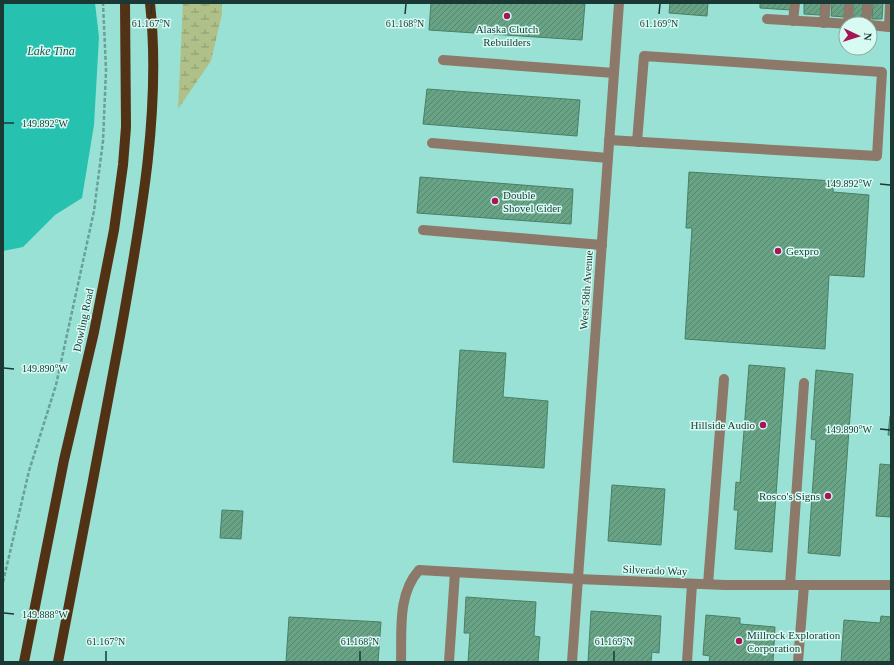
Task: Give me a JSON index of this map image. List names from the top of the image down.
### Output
{
  "streets": {
    "main road": ["Dowling Road"],
    "street": ["West 58th Avenue", "Silverado Way"]
  },
  "crossings": [
    ["West 58th Avenue", "Silverado Way"]
  ],
  "water": ["Lake Tina"],
  "places": [
    "Alaska Clutch Rebuilders",
    "Double Shovel Cider",
    "Gexpro",
    "Hillside Audio",
    "Rosco's Signs",
    "Millrock Exploration Corporation"
  ],
  "north": "right",
  "coordinates": [
    "61.167°N",
    "61.168°N",
    "61.169°N",
    "149.892°W",
    "149.890°W",
    "149.888°W"
  ]
}
